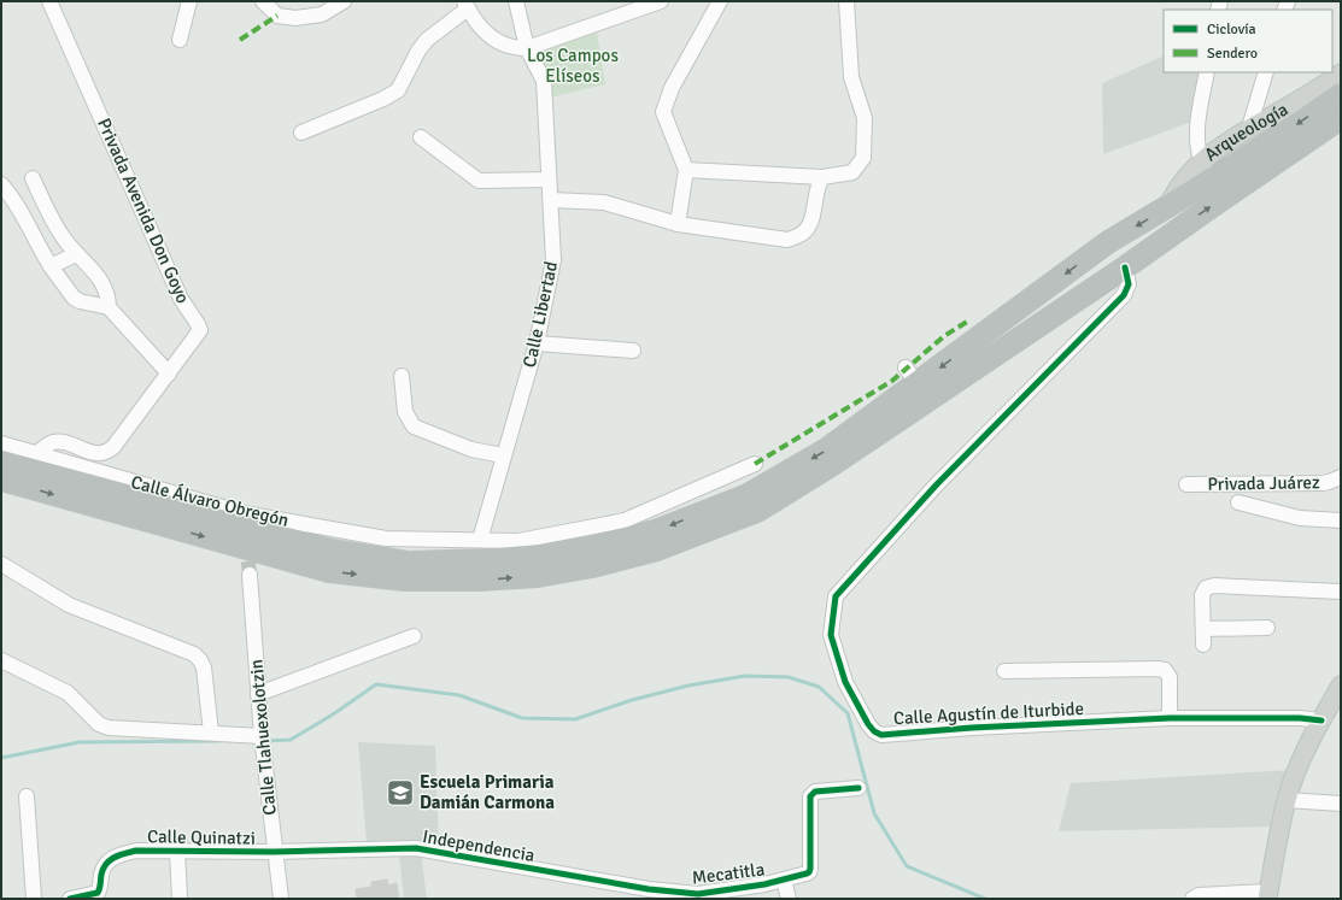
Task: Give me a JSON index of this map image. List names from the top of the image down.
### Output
{
  "streets": {
    "main road": ["Arqueología"],
    "street": [
      "Privada Avenida Don Goyo",
      "Calle Libertad",
      "Privada Juárez",
      "Calle Álvaro Obregón",
      "Calle Agustín de Iturbide",
      "Calle Tlahuexolotzin",
      "Calle Quinatzi",
      "Independencia",
      "Mecatitla"
    ]
  },
  "crossings": [
    ["Privada Avenida Don Goyo", "Calle Álvaro Obregón"],
    ["Calle Libertad", "Calle Álvaro Obregón"],
    ["Calle Tlahuexolotzin", "Calle Quinatzi"],
    ["Calle Tlahuexolotzin", "Independencia"],
    ["Calle Quinatzi", "Independencia"],
    ["Independencia", "Mecatitla"]
  ],
  "parks": ["Los Campos Elíseos"],
  "places": {
    "school or university": ["Escuela Primaria Damián Carmona"]
  },
  "legend": ["Ciclovía", "Sendero"]
}
